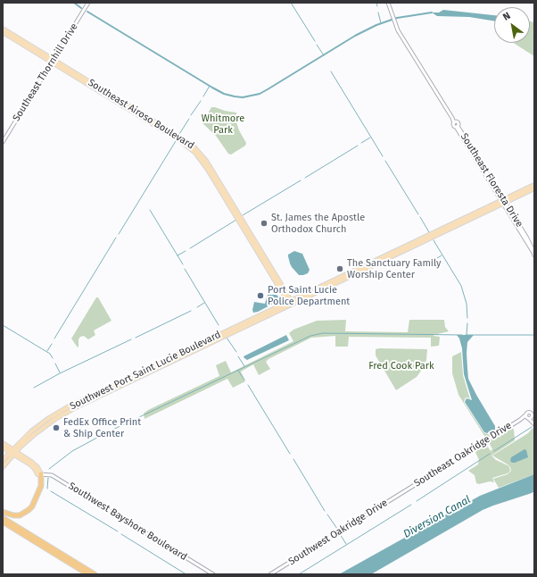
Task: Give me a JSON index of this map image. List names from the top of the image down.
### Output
{
  "streets": {
    "main road": ["Southeast Airoso Boulevard", "Southwest Port Saint Lucie Boulevard"],
    "street": [
      "Southeast Thornhill Drive",
      "Southeast Floresta Drive",
      "Southeast Oakridge Drive",
      "Southwest Bayshore Boulevard",
      "Southwest Oakridge Drive"
    ]
  },
  "crossings": [
    ["Southeast Thornhill Drive", "Southeast Airoso Boulevard"],
    ["Southeast Airoso Boulevard", "Southwest Port Saint Lucie Boulevard"],
    ["Southeast Oakridge Drive", "Southwest Oakridge Drive"]
  ],
  "water": ["Diversion Canal"],
  "parks": ["Whitmore Park", "Fred Cook Park"],
  "places": [
    "St. James the Apostle Orthodox Church",
    "The Sanctuary Family Worship Center",
    "Port Saint Lucie Police Department",
    "FedEx Office Print & Ship Center"
  ],
  "north": "top left"
}
